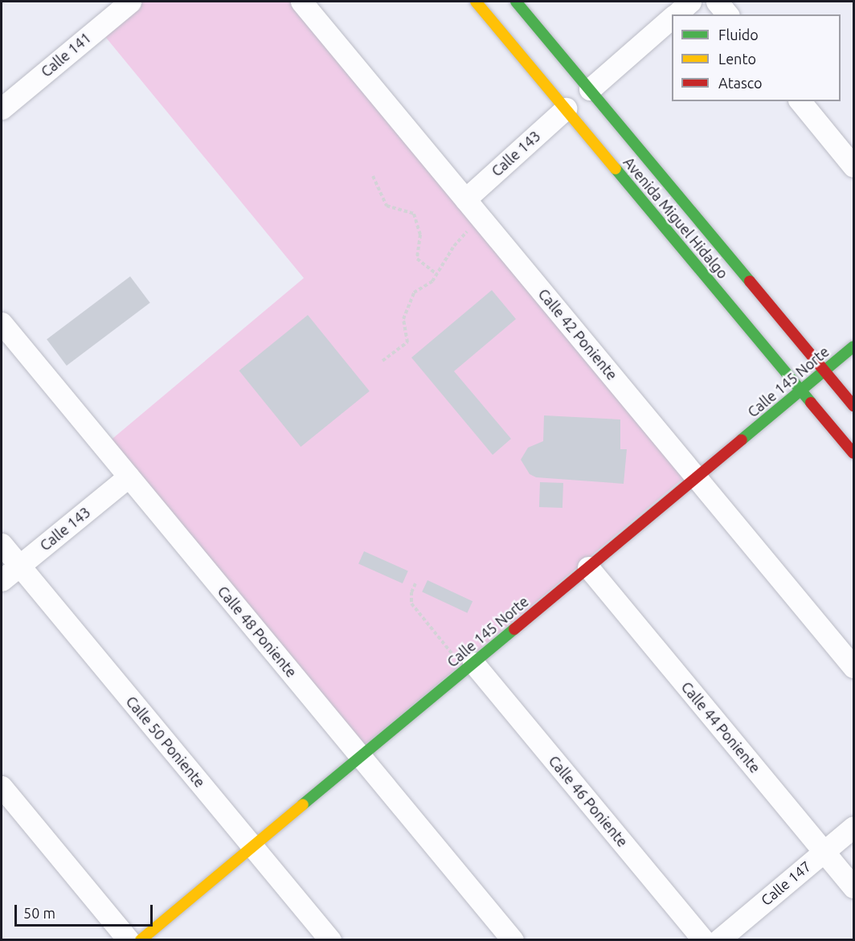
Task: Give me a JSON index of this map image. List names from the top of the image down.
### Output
{
  "streets": {
    "main road": ["Avenida Miguel Hidalgo", "Calle 145 Norte"],
    "street": [
      "Calle 141",
      "Calle 143",
      "Calle 42 Poniente",
      "Calle 48 Poniente",
      "Calle 44 Poniente",
      "Calle 50 Poniente",
      "Calle 46 Poniente",
      "Calle 147"
    ]
  },
  "crossings": [
    ["Calle 143", "Avenida Miguel Hidalgo"],
    ["Calle 143", "Calle 42 Poniente"],
    ["Calle 143", "Calle 48 Poniente"],
    ["Calle 143", "Calle 50 Poniente"],
    ["Avenida Miguel Hidalgo", "Calle 145 Norte"],
    ["Calle 42 Poniente", "Calle 145 Norte"],
    ["Calle 145 Norte", "Calle 48 Poniente"],
    ["Calle 145 Norte", "Calle 44 Poniente"],
    ["Calle 145 Norte", "Calle 50 Poniente"],
    ["Calle 145 Norte", "Calle 46 Poniente"],
    ["Calle 44 Poniente", "Calle 147"]
  ],
  "legend": ["Fluido", "Lento", "Atasco"],
  "scale_bar": "50 m"
}
